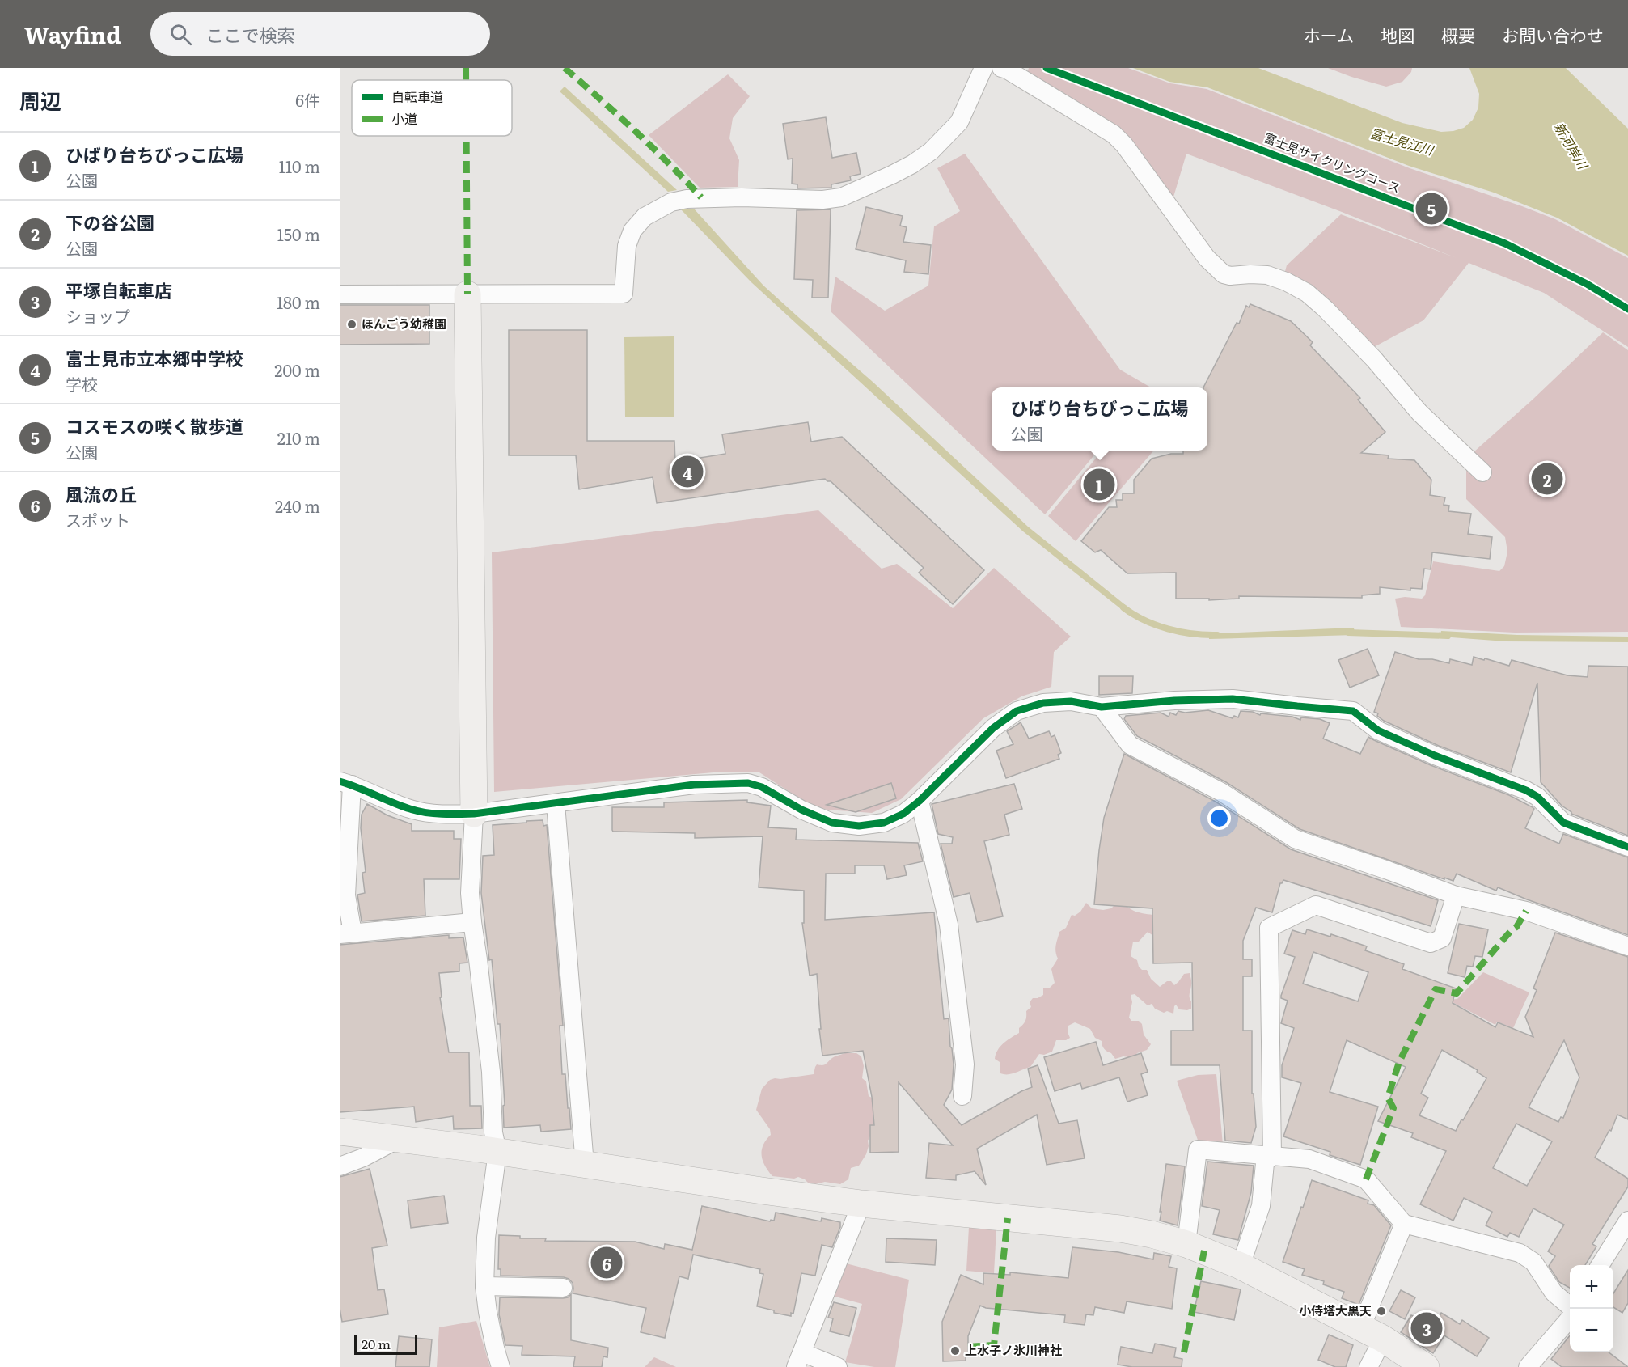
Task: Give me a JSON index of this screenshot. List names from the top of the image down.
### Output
{
  "streets": {
    "cycle path": ["富士見サイクリングコース"]
  },
  "water": ["富士見江川", "新河岸川"],
  "places": ["ほんごう幼稚園", "小侍塔大黒天", "上水子ノ氷川神社"],
  "legend": ["自転車道", "小道"],
  "scale_bar": "20 m",
  "page": {
    "header": "Wayfind",
    "search": "ここで検索",
    "nav": [
      "ホーム",
      "地図",
      "概要",
      "お問い合わせ"
    ],
    "heading": ["周辺", "6件"],
    "list": [
      {
        "mark": "1",
        "name": "ひばり台ちびっこ広場",
        "note": "公園",
        "value": "110 m"
      },
      {
        "mark": "2",
        "name": "下の谷公園",
        "note": "公園",
        "value": "150 m"
      },
      {
        "mark": "3",
        "name": "平塚自転車店",
        "note": "ショップ",
        "value": "180 m"
      },
      {
        "mark": "4",
        "name": "富士見市立本郷中学校",
        "note": "学校",
        "value": "200 m"
      },
      {
        "mark": "5",
        "name": "コスモスの咲く散歩道",
        "note": "公園",
        "value": "210 m"
      },
      {
        "mark": "6",
        "name": "風流の丘",
        "note": "スポット",
        "value": "240 m"
      }
    ],
    "pins": [
      "5",
      "4",
      "2",
      "1",
      "6",
      "3"
    ],
    "popup": ["ひばり台ちびっこ広場", "公園"],
    "map_buttons": ["+", "−"],
    "scale": "20 m"
  }
}
